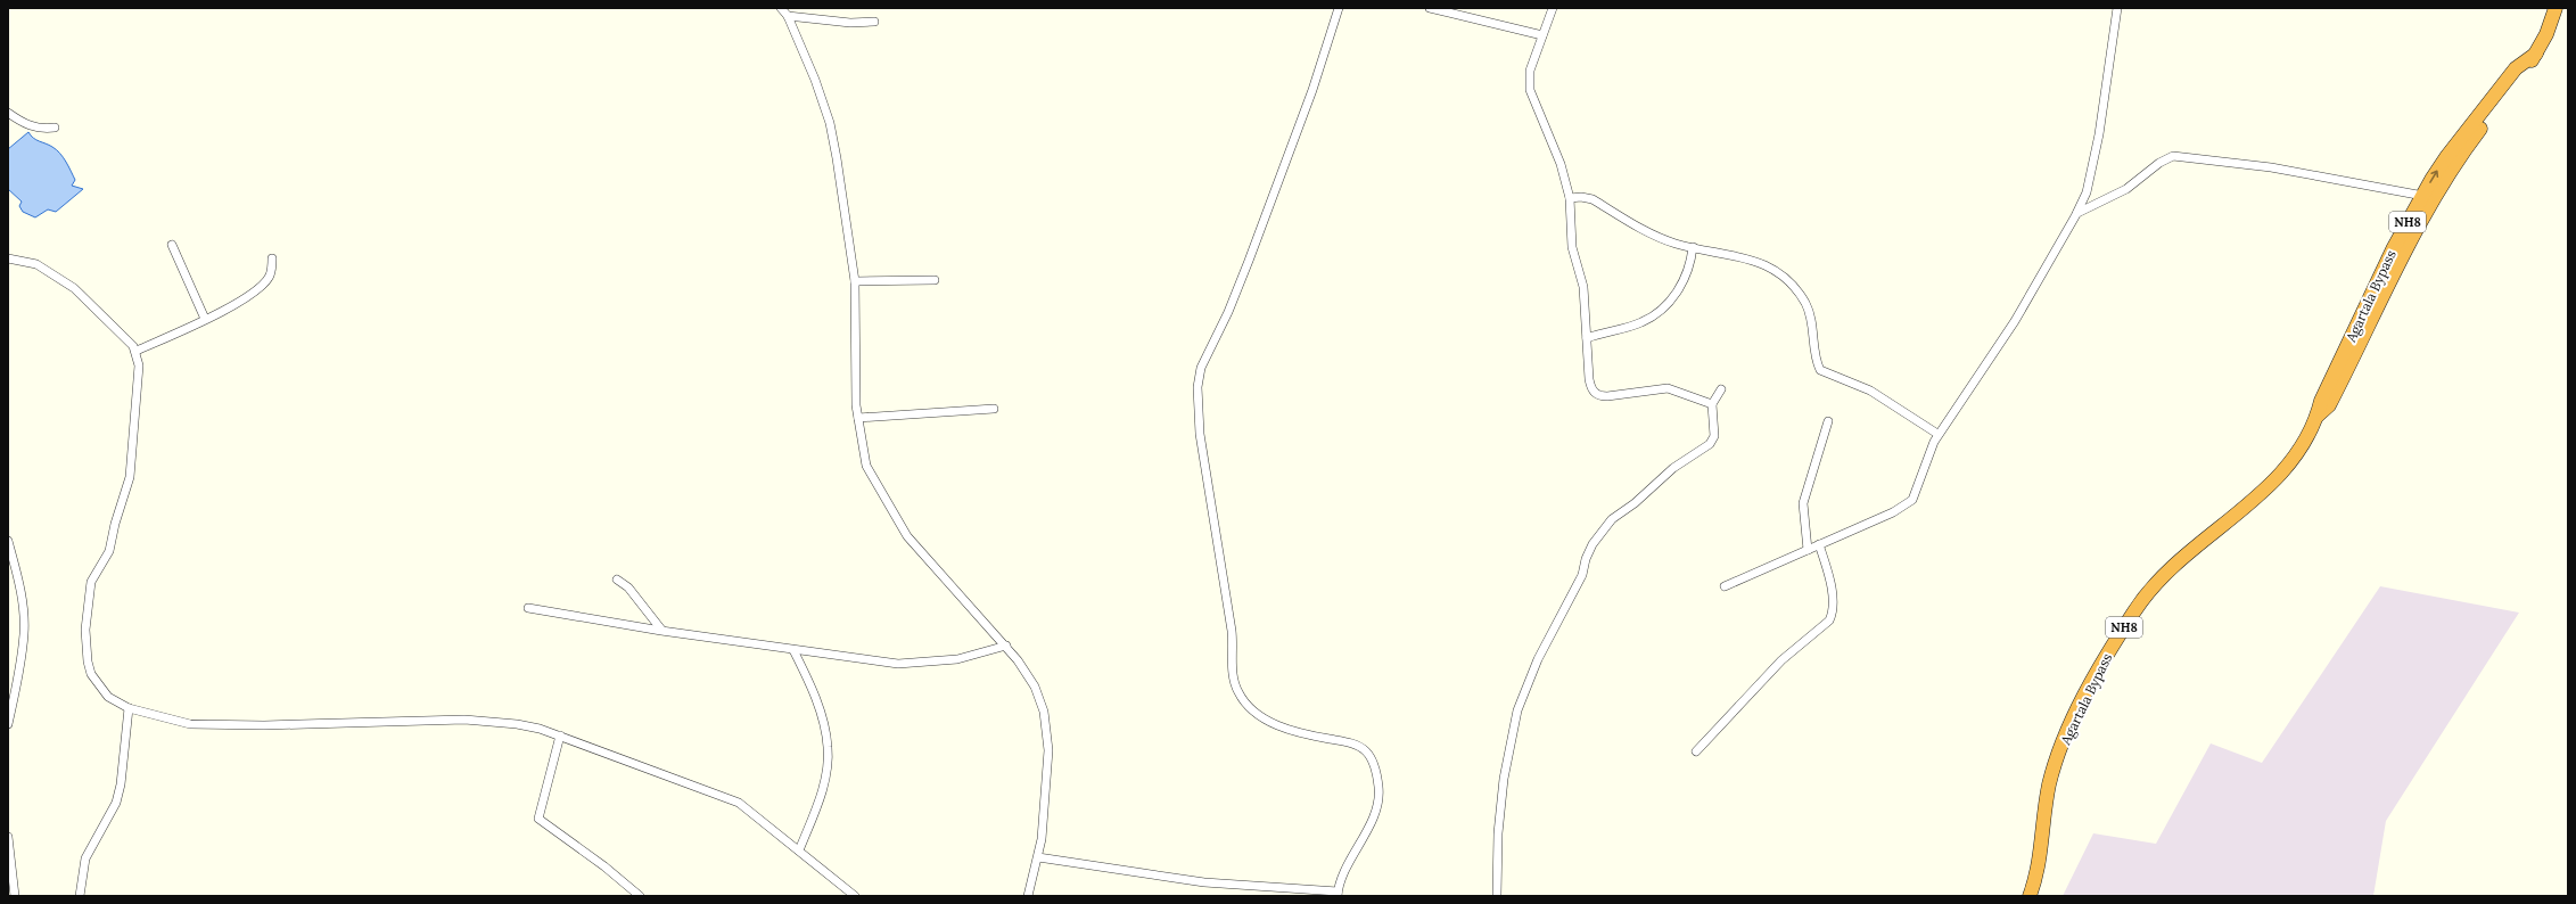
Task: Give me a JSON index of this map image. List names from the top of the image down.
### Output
{
  "streets": {
    "highway": ["NH8", "Agartala Bypass"]
  }
}
